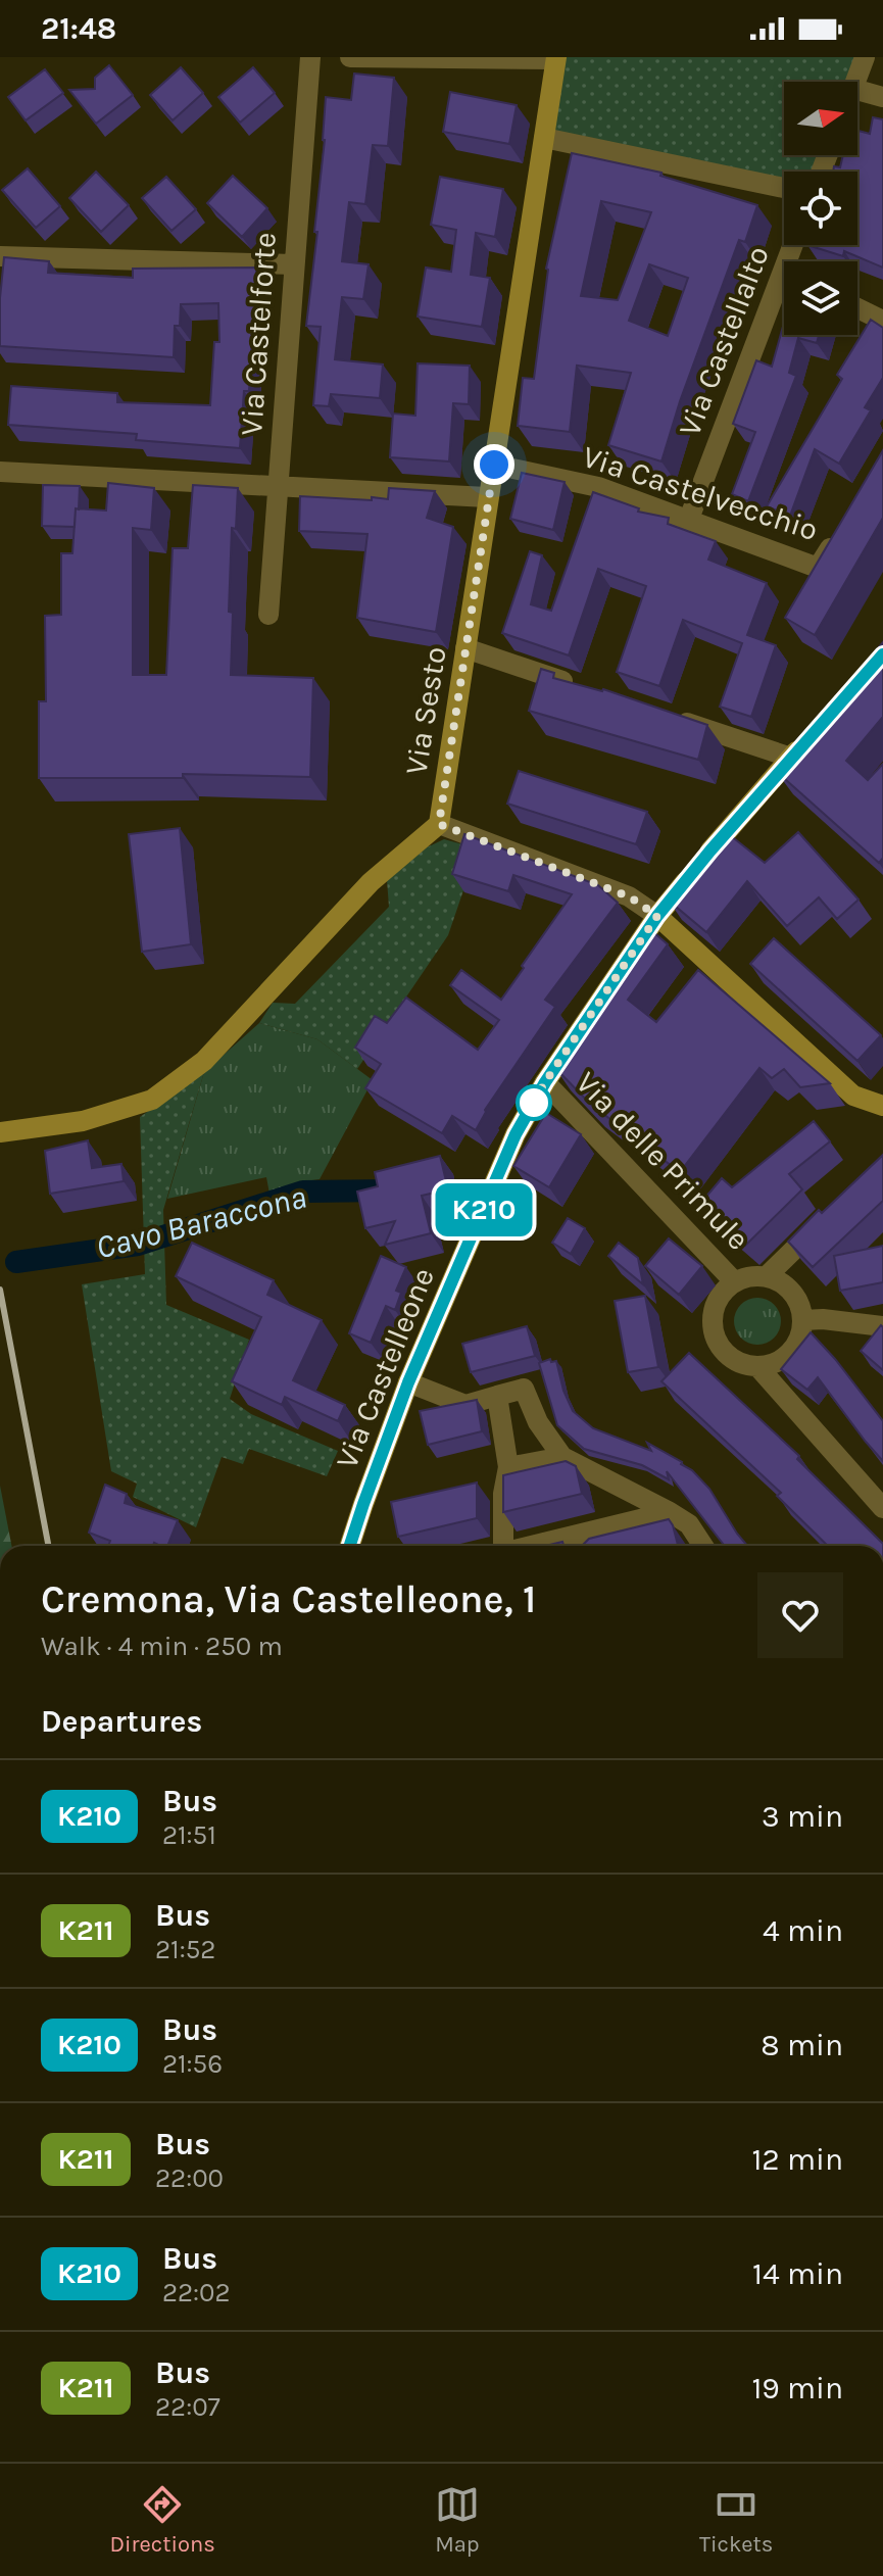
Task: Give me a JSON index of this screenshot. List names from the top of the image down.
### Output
{
  "streets": {
    "street": [
      "Via Castelforte",
      "Via Castellalto",
      "Via Castelvecchio",
      "Via Sesto",
      "Via delle Primule",
      "Via Castelleone"
    ]
  },
  "crossings": [
    ["Via Castellalto", "Via Castelvecchio"],
    ["Via Castelvecchio", "Via Sesto"],
    ["Via delle Primule", "Via Castelleone"]
  ],
  "water": ["Cavo Baraccona"],
  "lines": ["bus line K210"],
  "north": "right",
  "page": {
    "status": "21:48",
    "on_map": "K210",
    "heading": [
      ["Cremona, Via Castelleone, 1", "Walk · 4 min · 250 m"],
      "Departures"
    ],
    "list": [
      {
        "mark": "K210",
        "name": "Bus",
        "note": "21:51",
        "value": "3 min"
      },
      {
        "mark": "K211",
        "name": "Bus",
        "note": "21:52",
        "value": "4 min"
      },
      {
        "mark": "K210",
        "name": "Bus",
        "note": "21:56",
        "value": "8 min"
      },
      {
        "mark": "K211",
        "name": "Bus",
        "note": "22:00",
        "value": "12 min"
      },
      {
        "mark": "K210",
        "name": "Bus",
        "note": "22:02",
        "value": "14 min"
      },
      {
        "mark": "K211",
        "name": "Bus",
        "note": "22:07",
        "value": "19 min"
      }
    ],
    "tabs": ["Directions", "Map", "Tickets"]
  }
}
